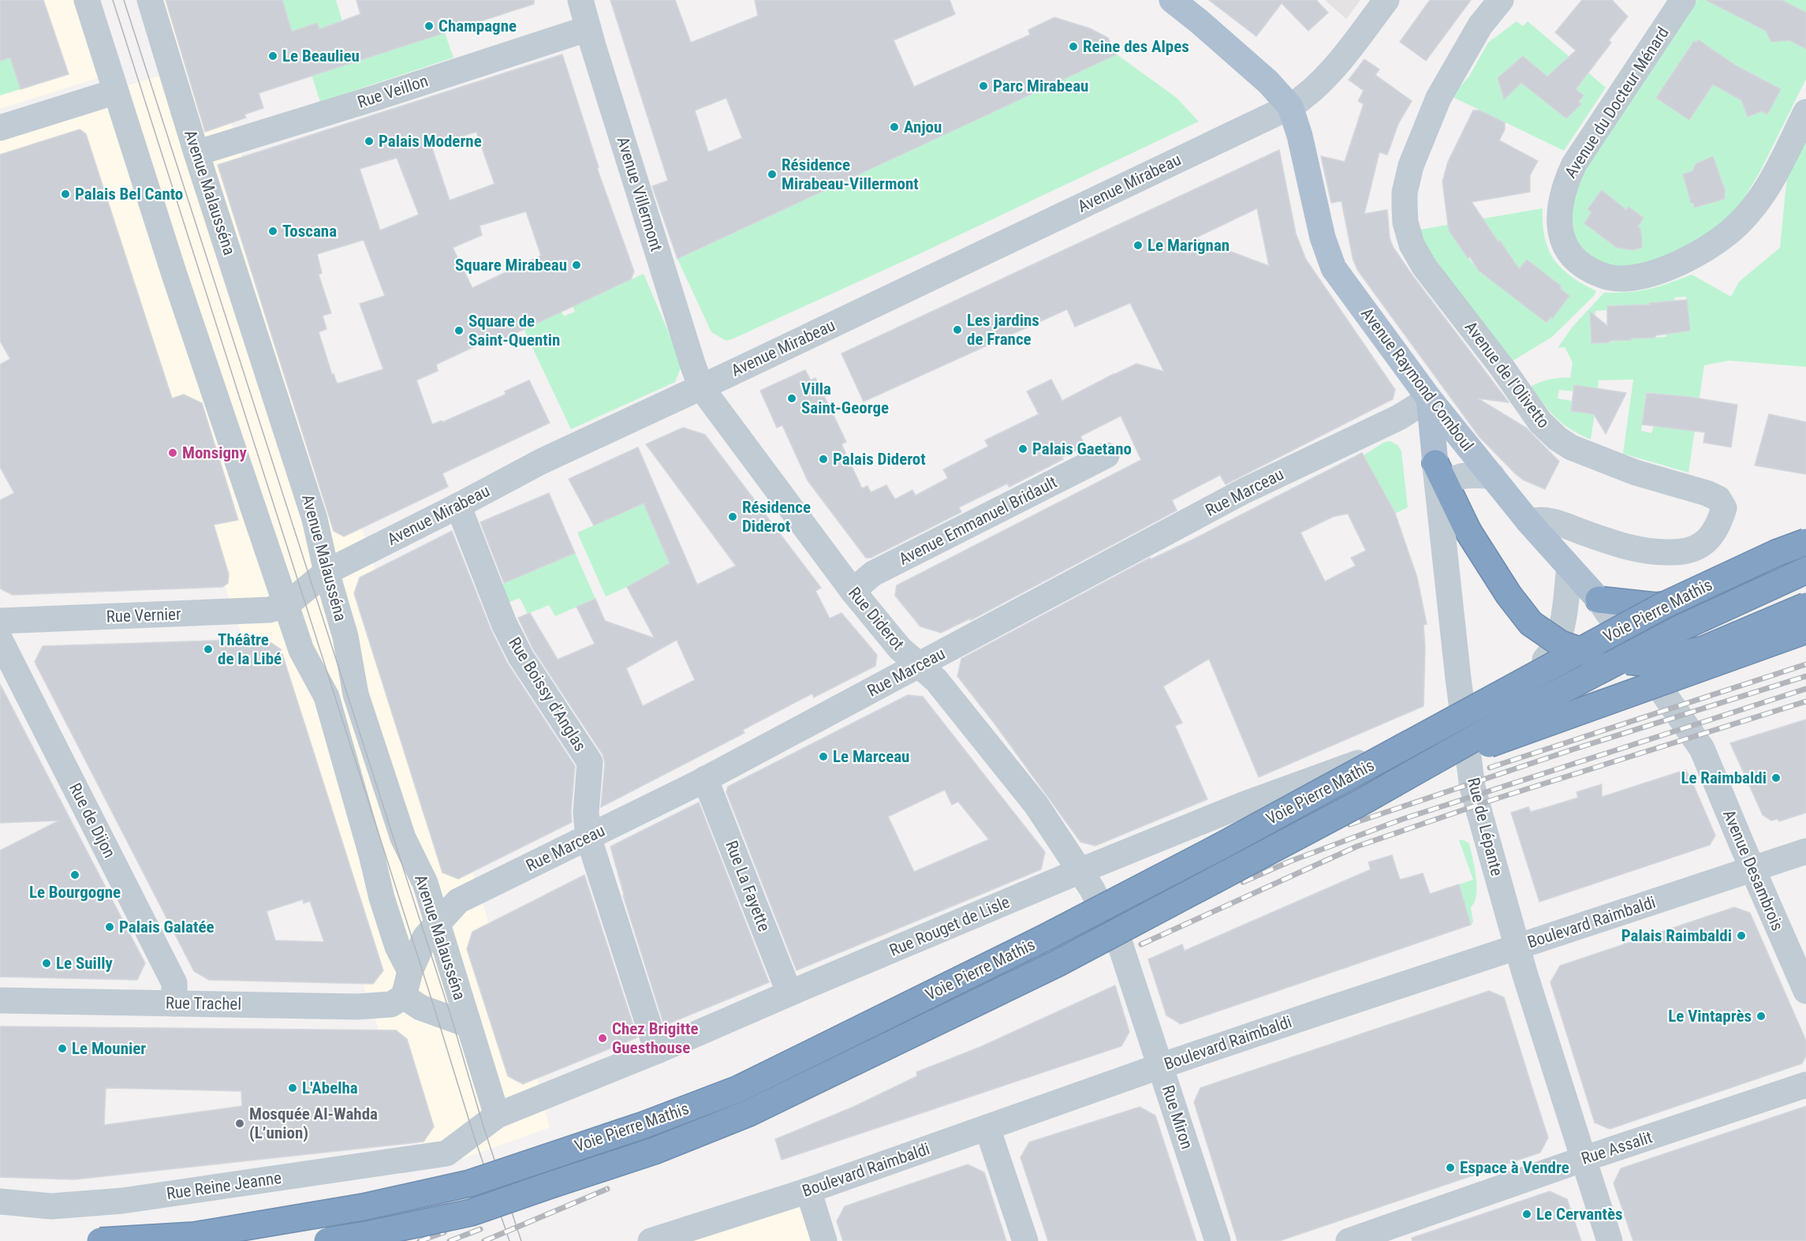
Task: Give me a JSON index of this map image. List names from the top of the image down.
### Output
{
  "streets": {
    "highway": ["Voie Pierre Mathis"],
    "main road": ["Avenue Raymond Comboul", "Rue de Lépante"],
    "street": [
      "Rue Veillon",
      "Avenue du Docteur Ménard",
      "Avenue Mirabeau",
      "Avenue Malausséna",
      "Avenue Villermont",
      "Avenue de l'Olivetto",
      "Rue Marceau",
      "Avenue Emmanuel Bridault",
      "Rue Vernier",
      "Rue Diderot",
      "Rue Boissy d'Anglas",
      "Rue de Dijon",
      "Avenue Desambrois",
      "Rue La Fayette",
      "Boulevard Raimbaldi",
      "Rue Rouget de Lisle",
      "Rue Trachel",
      "Rue Miron",
      "Rue Assalit",
      "Rue Reine Jeanne"
    ]
  },
  "crossings": [
    ["Rue Veillon", "Avenue Malausséna"],
    ["Rue Veillon", "Avenue Villermont"],
    ["Avenue Mirabeau", "Avenue Malausséna"],
    ["Avenue Mirabeau", "Avenue Villermont"],
    ["Avenue Mirabeau", "Avenue Raymond Comboul"],
    ["Avenue Mirabeau", "Rue Vernier"],
    ["Avenue Mirabeau", "Rue Diderot"],
    ["Avenue Mirabeau", "Rue Boissy d'Anglas"],
    ["Avenue Malausséna", "Rue Marceau"],
    ["Avenue Malausséna", "Rue Rouget de Lisle"],
    ["Avenue Villermont", "Rue Diderot"],
    ["Avenue de l'Olivetto", "Avenue Raymond Comboul"],
    ["Avenue Raymond Comboul", "Rue Marceau"],
    ["Avenue Raymond Comboul", "Rue de Lépante"],
    ["Avenue Raymond Comboul", "Avenue Desambrois"],
    ["Rue Marceau", "Rue Diderot"],
    ["Rue Marceau", "Rue Boissy d'Anglas"],
    ["Rue Marceau", "Rue de Lépante"],
    ["Rue Marceau", "Rue La Fayette"],
    ["Avenue Emmanuel Bridault", "Rue Diderot"],
    ["Rue Diderot", "Rue Rouget de Lisle"],
    ["Rue Diderot", "Rue Miron"],
    ["Rue Boissy d'Anglas", "Rue Rouget de Lisle"],
    ["Rue de Dijon", "Rue Trachel"],
    ["Rue de Lépante", "Boulevard Raimbaldi"],
    ["Rue de Lépante", "Rue Rouget de Lisle"],
    ["Rue de Lépante", "Rue Assalit"],
    ["Avenue Desambrois", "Boulevard Raimbaldi"],
    ["Rue La Fayette", "Rue Rouget de Lisle"],
    ["Boulevard Raimbaldi", "Rue Miron"],
    ["Rue Rouget de Lisle", "Rue Reine Jeanne"]
  ],
  "places": [
    "Champagne",
    "Reine des Alpes",
    "Le Beaulieu",
    "Parc Mirabeau",
    "Anjou",
    "Palais Moderne",
    "Résidence Mirabeau-Villermont",
    "Palais Bel Canto",
    "Toscana",
    "Le Marignan",
    "Square Mirabeau",
    "Les jardins de France",
    "Square de Saint-Quentin",
    "Villa Saint-George",
    "Palais Gaetano",
    "Monsigny",
    "Palais Diderot",
    "Résidence Diderot",
    "Théâtre de la Libé",
    "Le Marceau",
    "Le Raimbaldi",
    "Le Bourgogne",
    "Palais Galatée",
    "Palais Raimbaldi",
    "Le Suilly",
    "Le Vintaprès",
    "Chez Brigitte Guesthouse",
    "Le Mounier",
    "L'Abelha",
    "Mosquée Al-Wahda (L’union)",
    "Espace à Vendre",
    "Le Cervantès"
  ]
}
